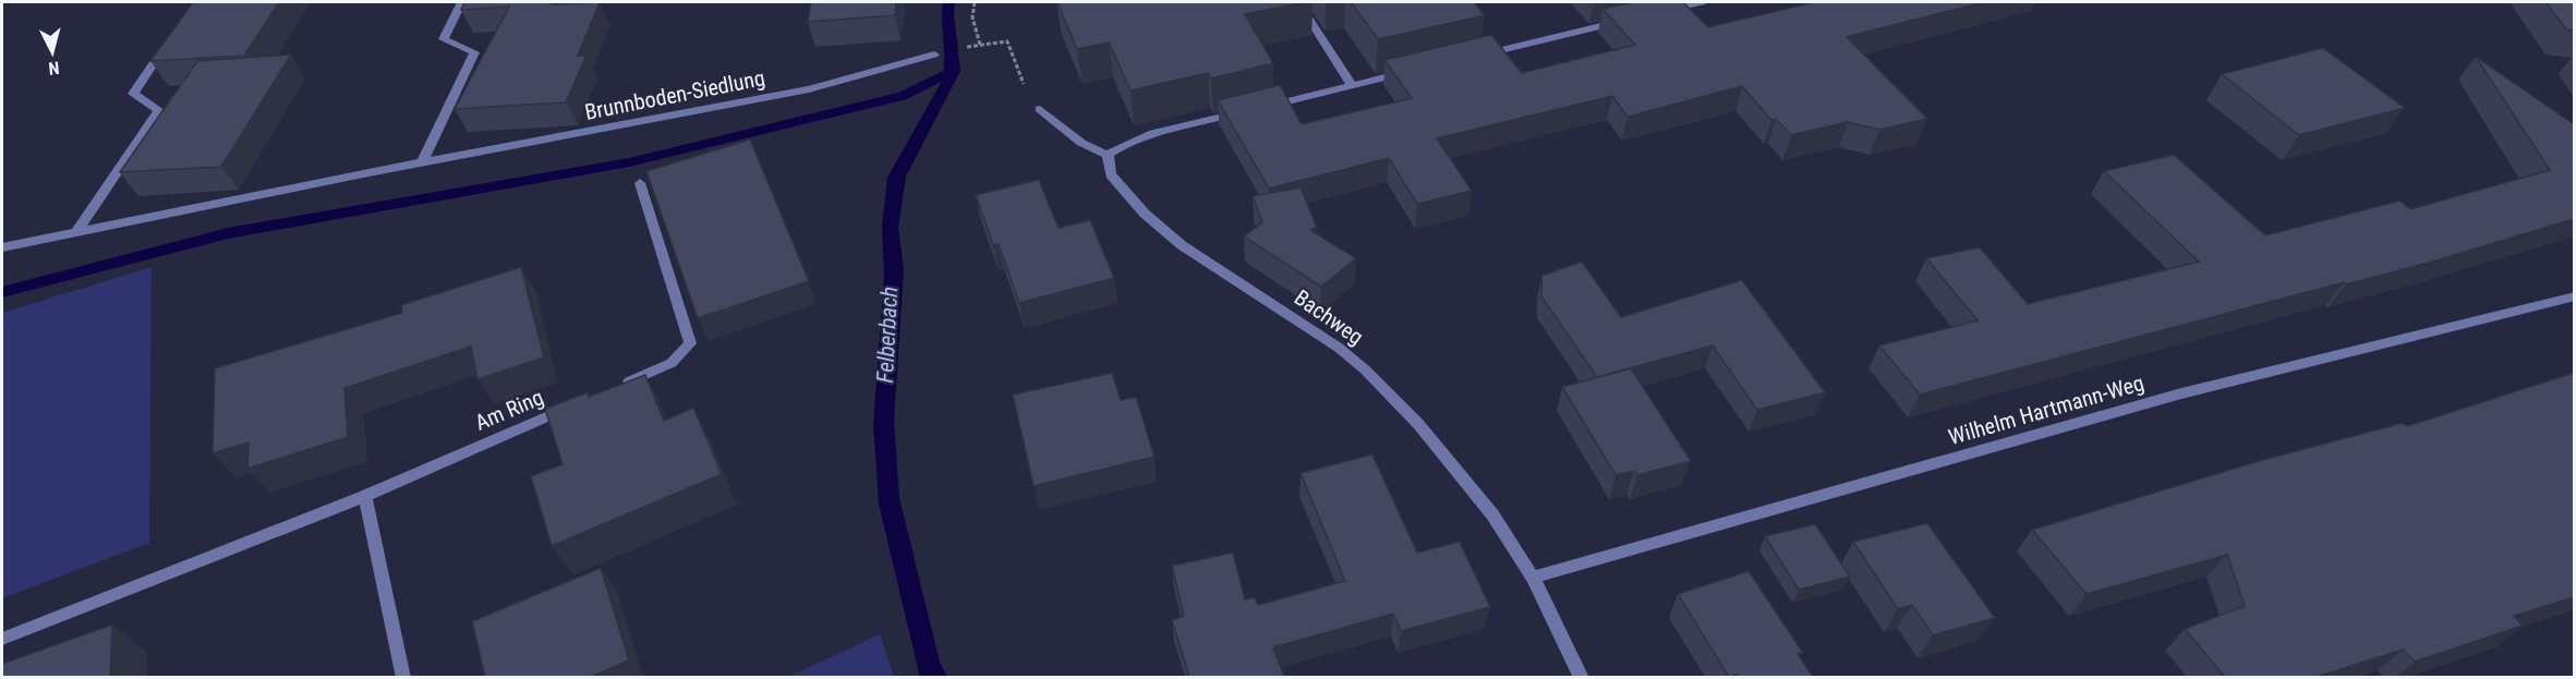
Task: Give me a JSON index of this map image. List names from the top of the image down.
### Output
{
  "streets": {
    "street": [
      "Brunnboden-Siedlung",
      "Bachweg",
      "Am Ring",
      "Wilhelm Hartmann-Weg"
    ]
  },
  "crossings": [
    ["Bachweg", "Wilhelm Hartmann-Weg"]
  ],
  "water": ["Felberbach"],
  "north": "bottom"
}
